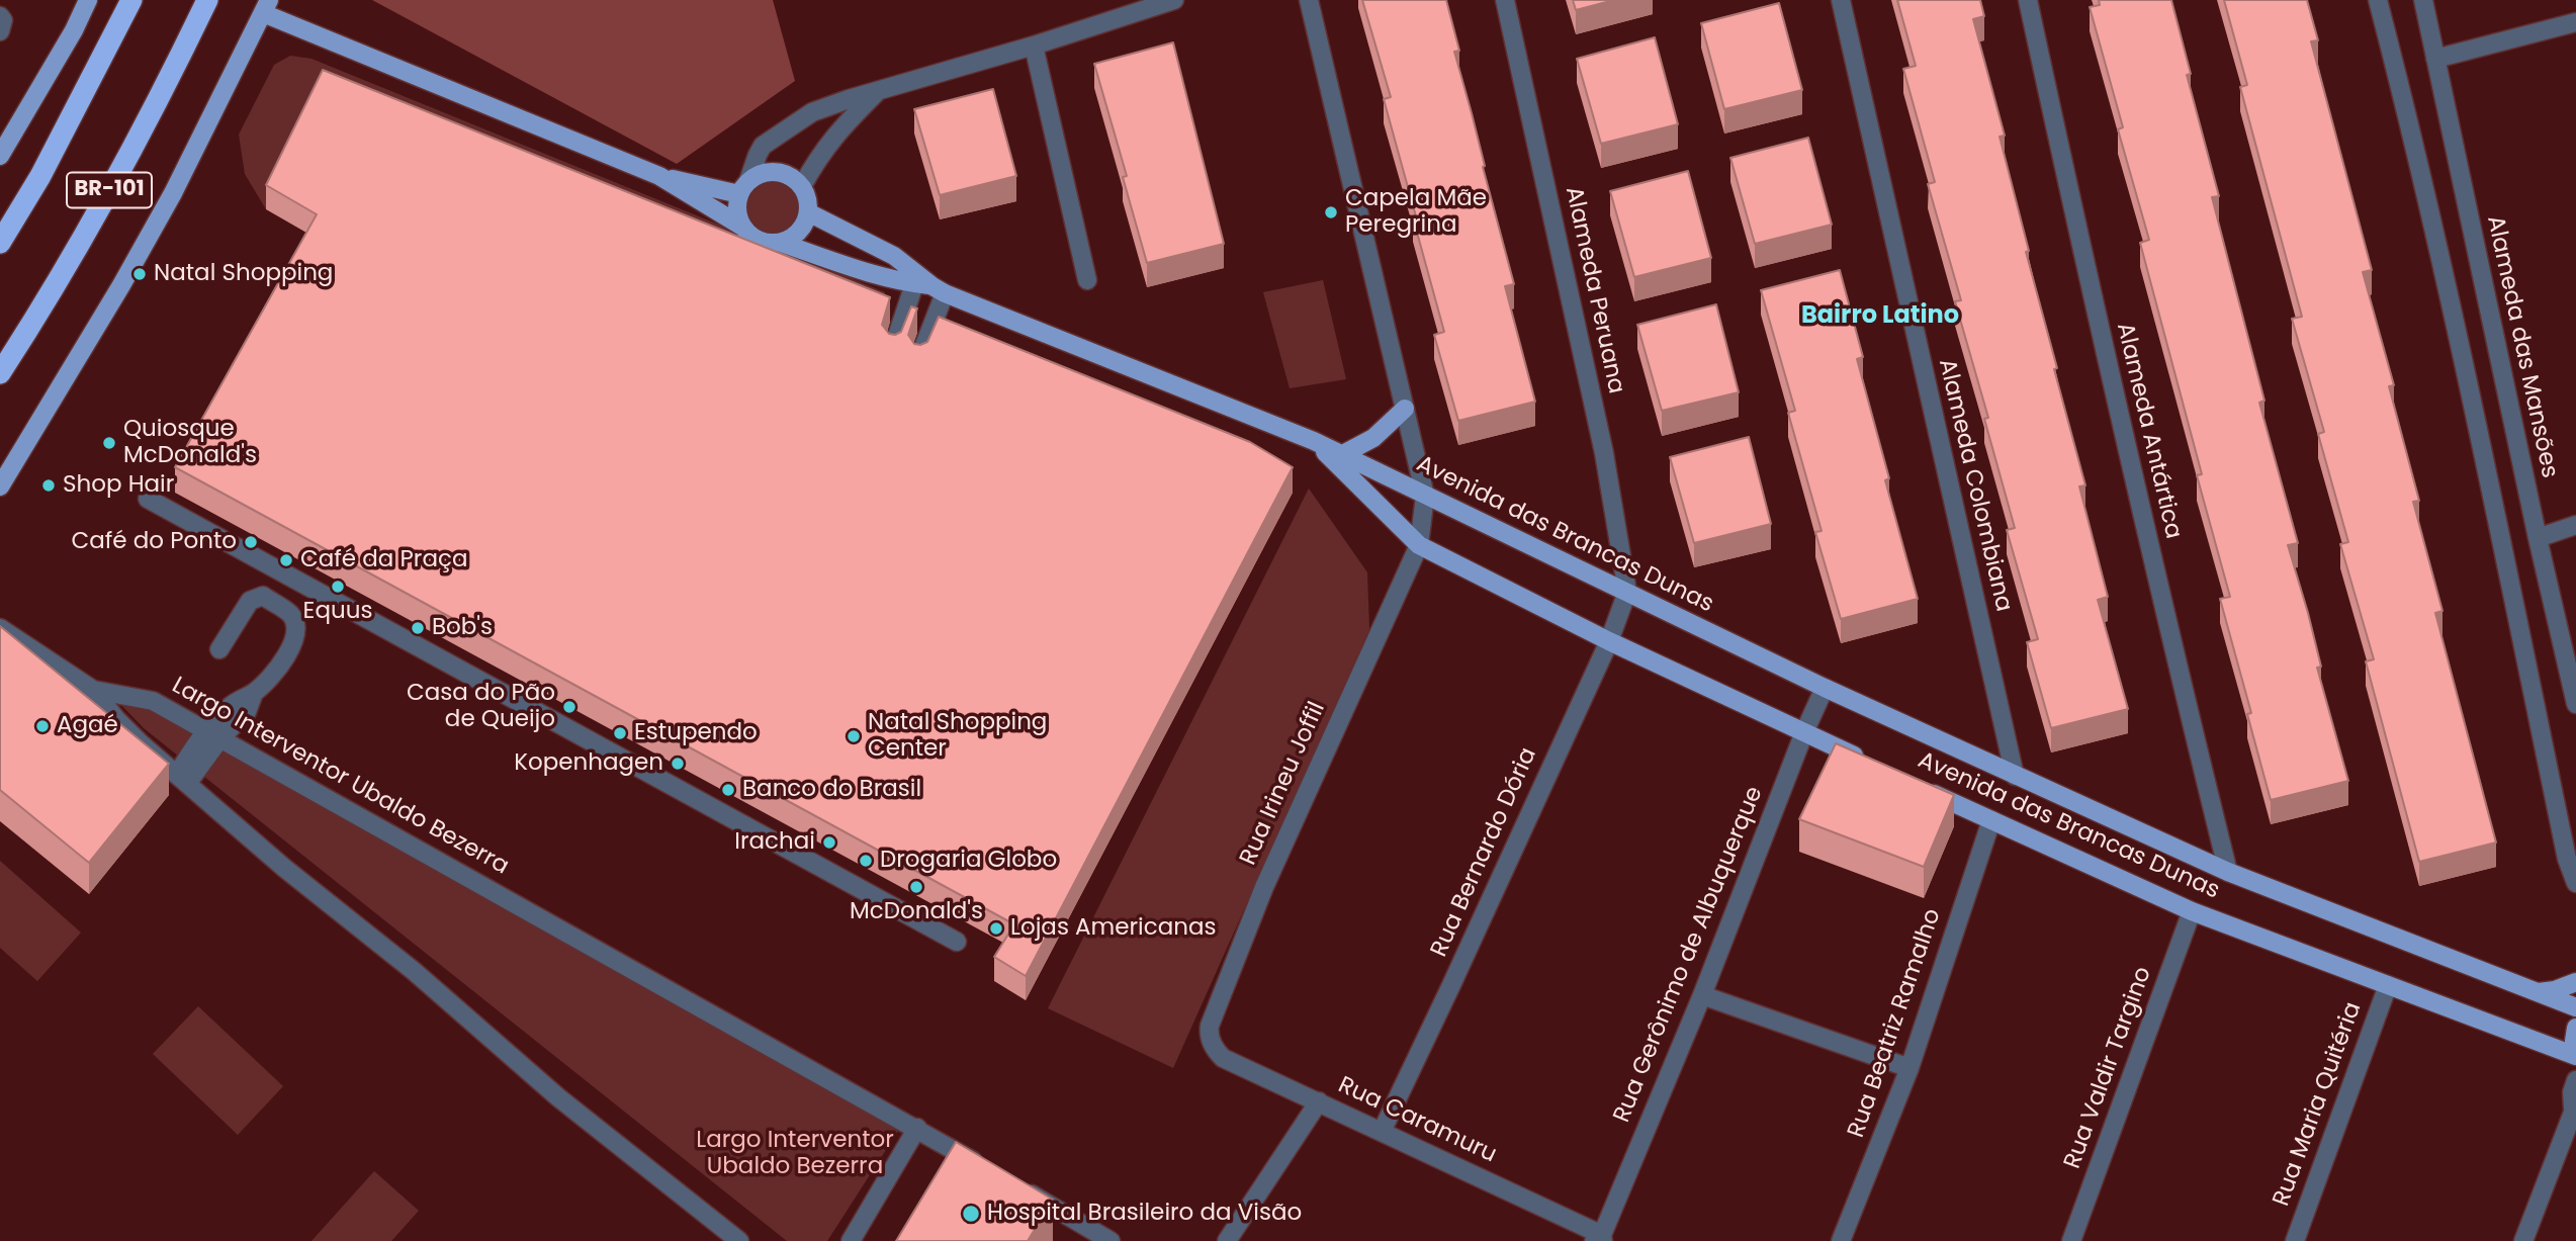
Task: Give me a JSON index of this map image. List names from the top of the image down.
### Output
{
  "streets": {
    "highway": ["BR-101"],
    "main road": ["Avenida das Brancas Dunas"],
    "street": [
      "Alameda Peruana",
      "Alameda das Mansões",
      "Alameda Antártica",
      "Alameda Colombiana",
      "Largo Interventor Ubaldo Bezerra",
      "Rua Irineu Joffil",
      "Rua Bernardo Dória",
      "Rua Gerônimo de Albuquerque",
      "Rua Beatriz Ramalho",
      "Rua Valdir Targino",
      "Rua Maria Quitéria",
      "Rua Caramuru"
    ]
  },
  "crossings": [
    ["Alameda Peruana", "Avenida das Brancas Dunas"],
    ["Alameda Peruana", "Rua Bernardo Dória"],
    ["Alameda Antártica", "Avenida das Brancas Dunas"],
    ["Alameda Colombiana", "Avenida das Brancas Dunas"],
    ["Avenida das Brancas Dunas", "Rua Irineu Joffil"],
    ["Avenida das Brancas Dunas", "Rua Bernardo Dória"],
    ["Avenida das Brancas Dunas", "Rua Gerônimo de Albuquerque"],
    ["Avenida das Brancas Dunas", "Rua Beatriz Ramalho"],
    ["Avenida das Brancas Dunas", "Rua Valdir Targino"],
    ["Avenida das Brancas Dunas", "Rua Maria Quitéria"],
    ["Rua Irineu Joffil", "Rua Caramuru"],
    ["Rua Bernardo Dória", "Rua Caramuru"],
    ["Rua Gerônimo de Albuquerque", "Rua Caramuru"]
  ],
  "districts": ["Bairro Latino"],
  "parks": ["Largo Interventor Ubaldo Bezerra"],
  "places": [
    "Capela Mãe Peregrina",
    "Natal Shopping",
    "Quiosque McDonald's",
    "Shop Hair",
    "Café do Ponto",
    "Café da Praça",
    "Equus",
    "Bob's",
    "Casa do Pão de Queijo",
    "Agaé",
    "Estupendo",
    "Natal Shopping Center",
    "Kopenhagen",
    "Banco do Brasil",
    "Irachai",
    "Drogaria Globo",
    "McDonald's",
    "Lojas Americanas",
    "Hospital Brasileiro da Visão"
  ]
}
